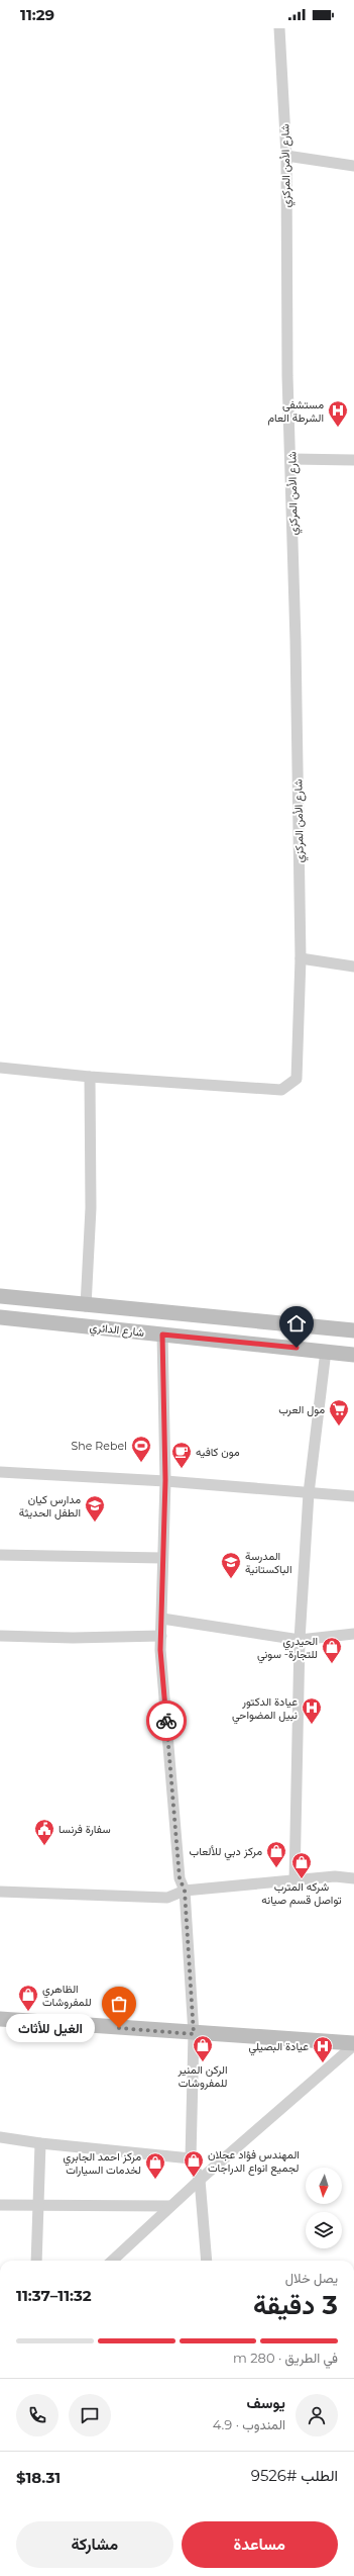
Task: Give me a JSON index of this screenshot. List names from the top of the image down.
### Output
{
  "streets": {
    "main road": ["شارع الدائري"],
    "street": ["شارع الأمن المركزي"]
  },
  "places": {
    "hospital": ["مستشفى الشرطة العام", "عيادة الدكتور نبيل المضواحي", "عيادة البصيلي"],
    "supermarket": ["مول العرب"],
    "sports": ["She Rebel"],
    "cafe": ["مون كافيه"],
    "school or university": ["مدارس كيان الطفل الحديثة", "المدرسة الباكستانية"],
    "shop": [
      "الحيدري للتجارة- سوني",
      "مركز دبي للألعاب",
      "شركه المترب تواصل قسم صيانه",
      "الظاهري للمفروشات",
      "الركن المنير للمفروشات",
      "المهندس فؤاد عجلان لجميع انواع الدراجات",
      "مركز احمد الجابري لخدمات السيارات"
    ],
    "public building": ["سفارة فرنسا"],
    "other": ["الغيل للأثاث"]
  },
  "north": "bottom",
  "page": {
    "status": "11:29",
    "bubble": "الغيل للأثاث",
    "heading": ["3 دقيقة", "يصل خلال", "11:32–11:37"],
    "panel": [
      "يوسف",
      "المندوب · 4.9",
      "الطلب #9526",
      "$18.31"
    ],
    "bar": "في الطريق · 280 m",
    "buttons": ["مساعدة", "مشاركة"]
  }
}
